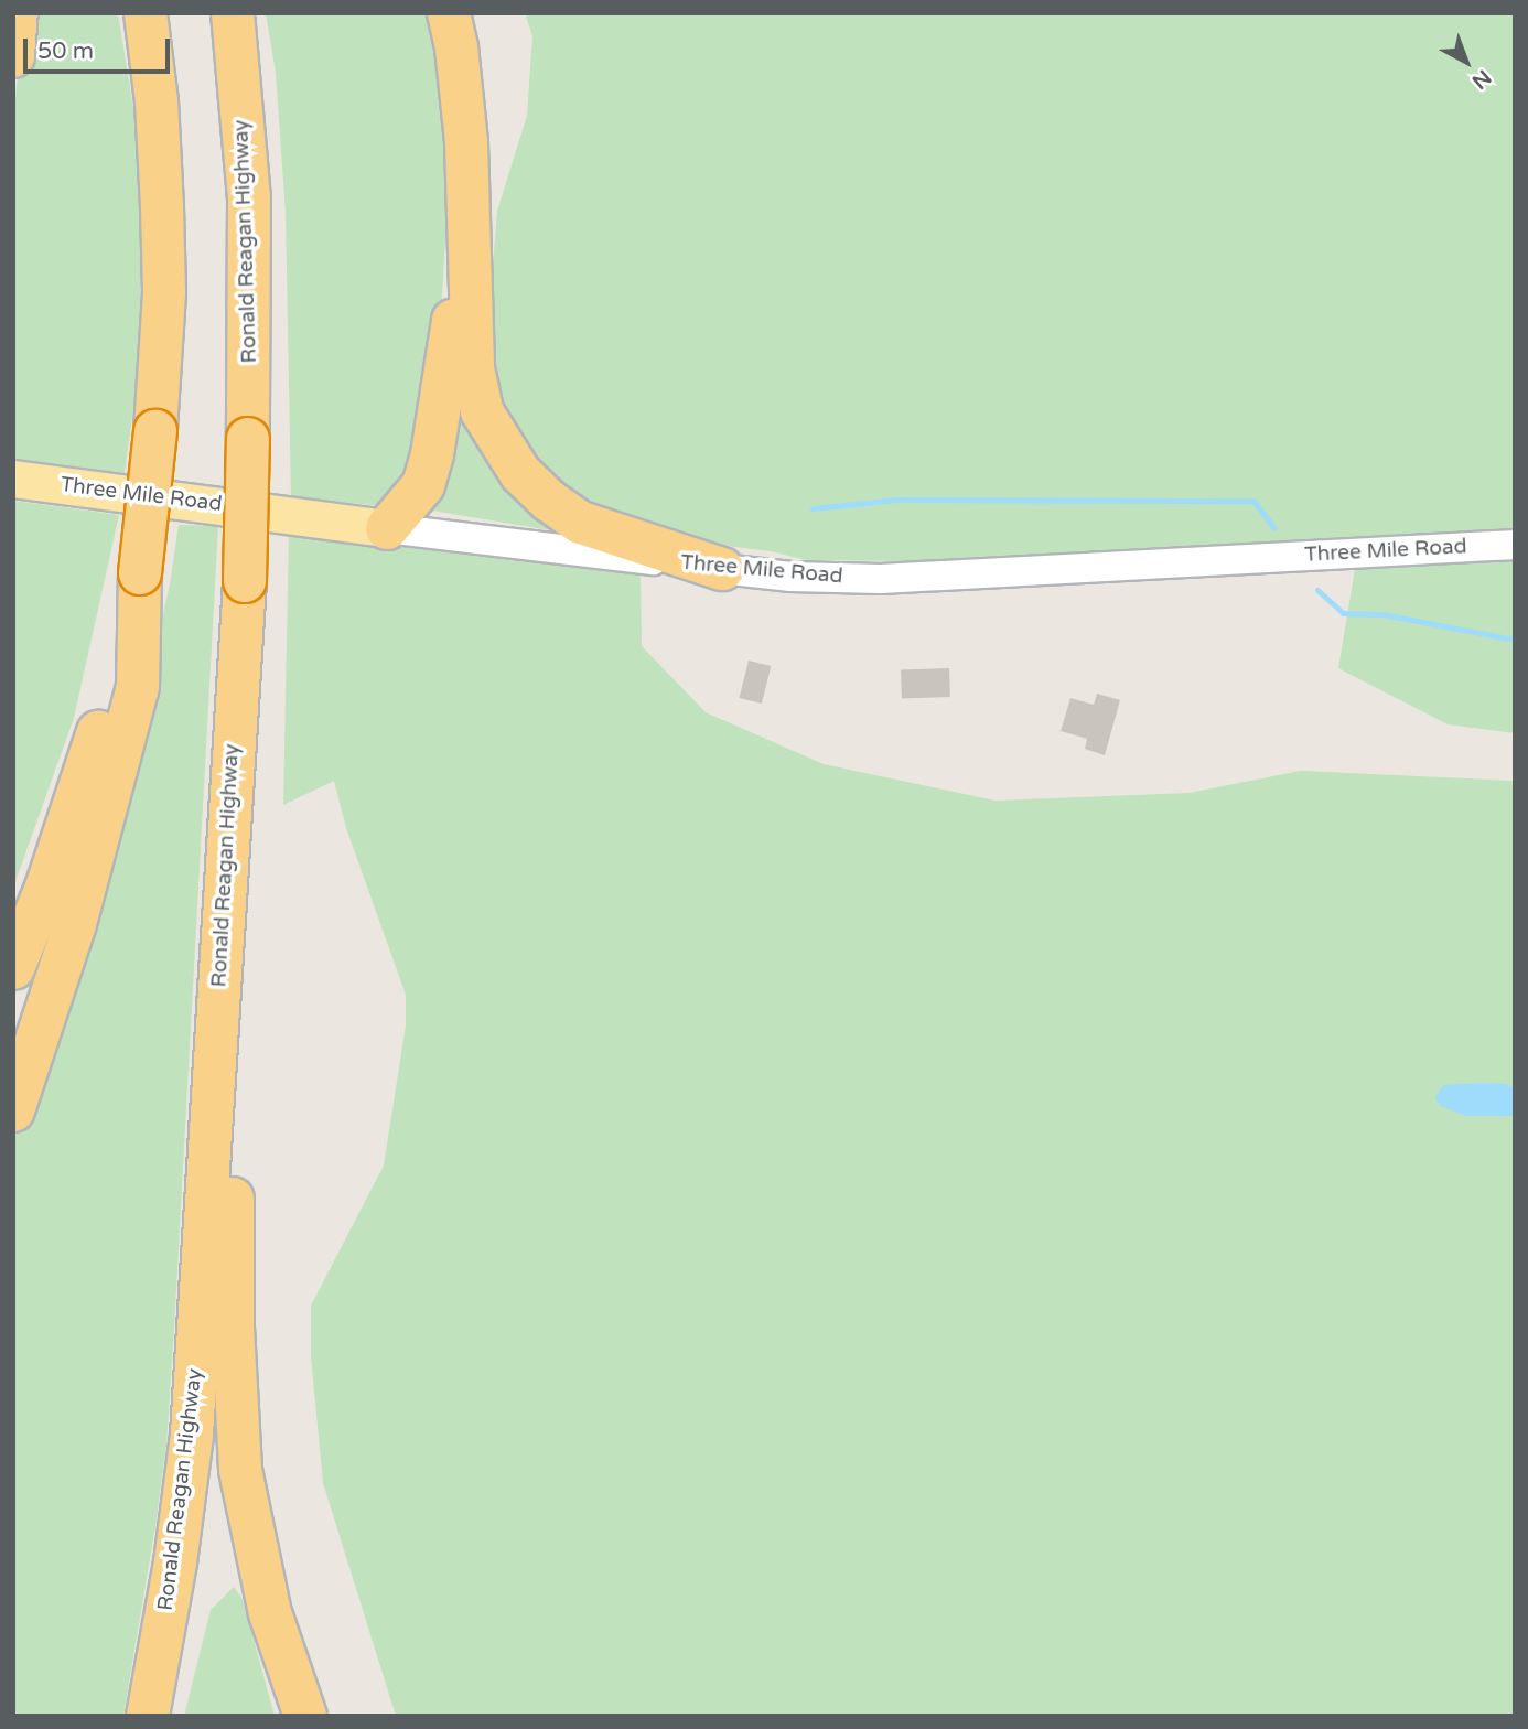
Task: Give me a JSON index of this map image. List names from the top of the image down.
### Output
{
  "streets": {
    "highway": ["Ronald Reagan Highway"],
    "main road": ["Three Mile Road"]
  },
  "scale_bar": "50 m",
  "north": "bottom right"
}
